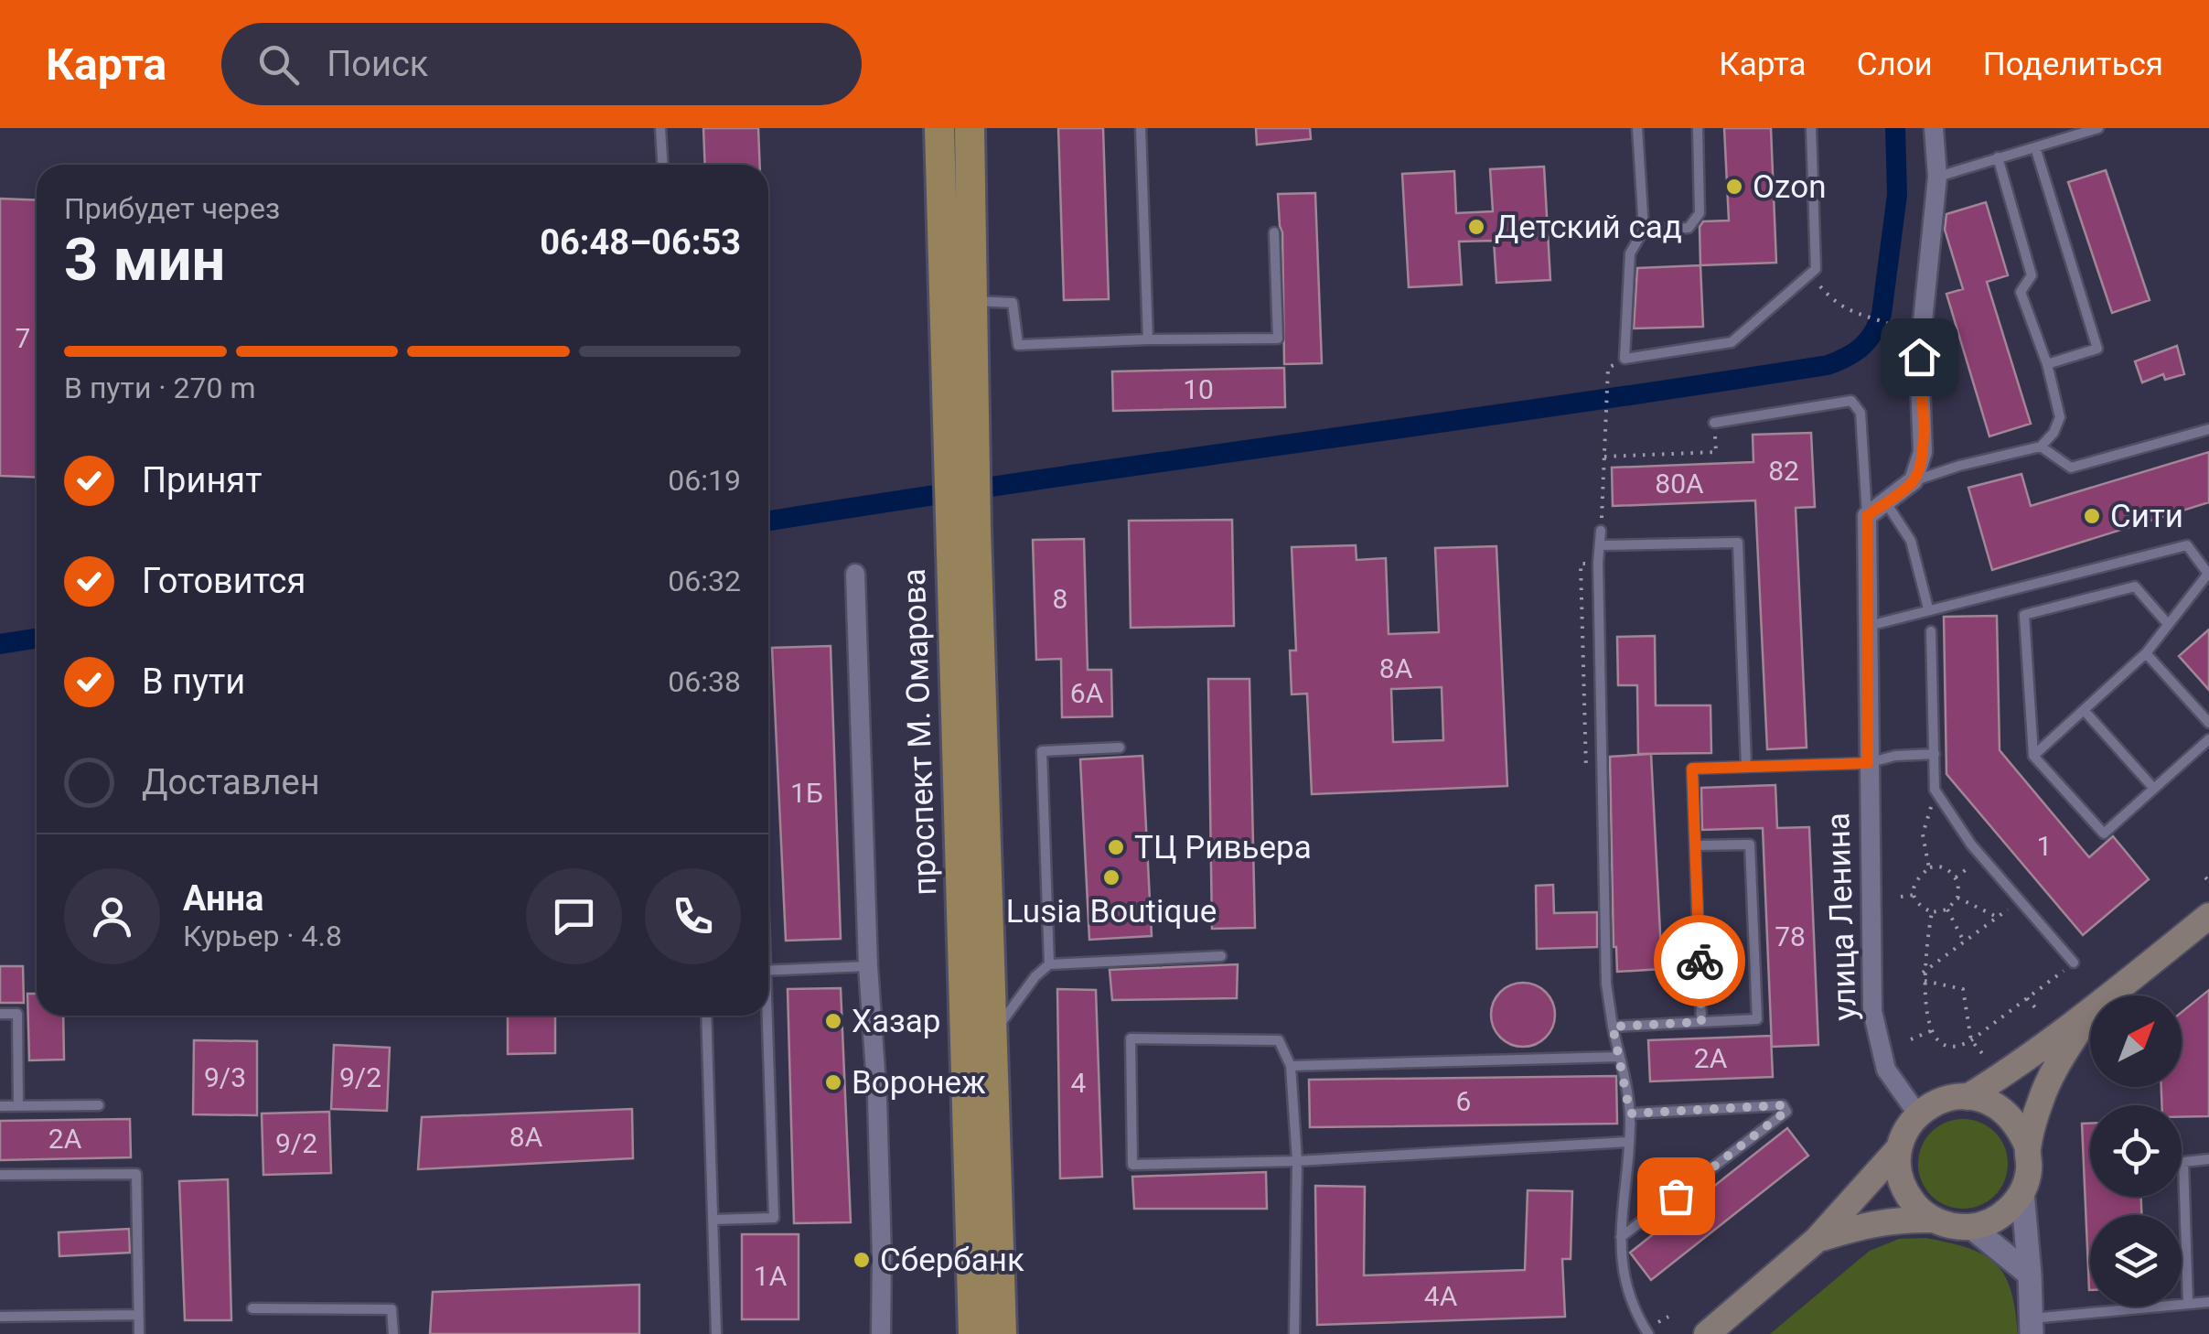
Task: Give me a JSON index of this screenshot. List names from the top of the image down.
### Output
{
  "streets": {
    "main road": ["проспект М. Омарова"],
    "street": ["улица Ленина"]
  },
  "places": [
    "Ozon",
    "Детский сад",
    "Сити",
    "ТЦ Ривьера",
    "Lusia Boutique",
    "Хазар",
    "Воронеж",
    "Сбербанк"
  ],
  "house_numbers": [
    "7",
    "10",
    "82",
    "80А",
    "8",
    "8А",
    "6А",
    "1Б",
    "1",
    "78",
    "2А",
    "9/3",
    "9/2",
    "4",
    "6",
    "8А",
    "2А",
    "9/2",
    "1А",
    "4А"
  ],
  "north": "top right",
  "page": {
    "header": "Карта",
    "search": "Поиск",
    "nav": ["Карта", "Слои", "Поделиться"],
    "heading": ["3 мин", "Прибудет через", "06:48–06:53"],
    "panel": ["Анна", "Курьер · 4.8"],
    "bar": "В пути · 270 m",
    "list": [
      ["Принят", "06:19"],
      ["Готовится", "06:32"],
      ["В пути", "06:38"],
      "Доставлен"
    ]
  }
}
